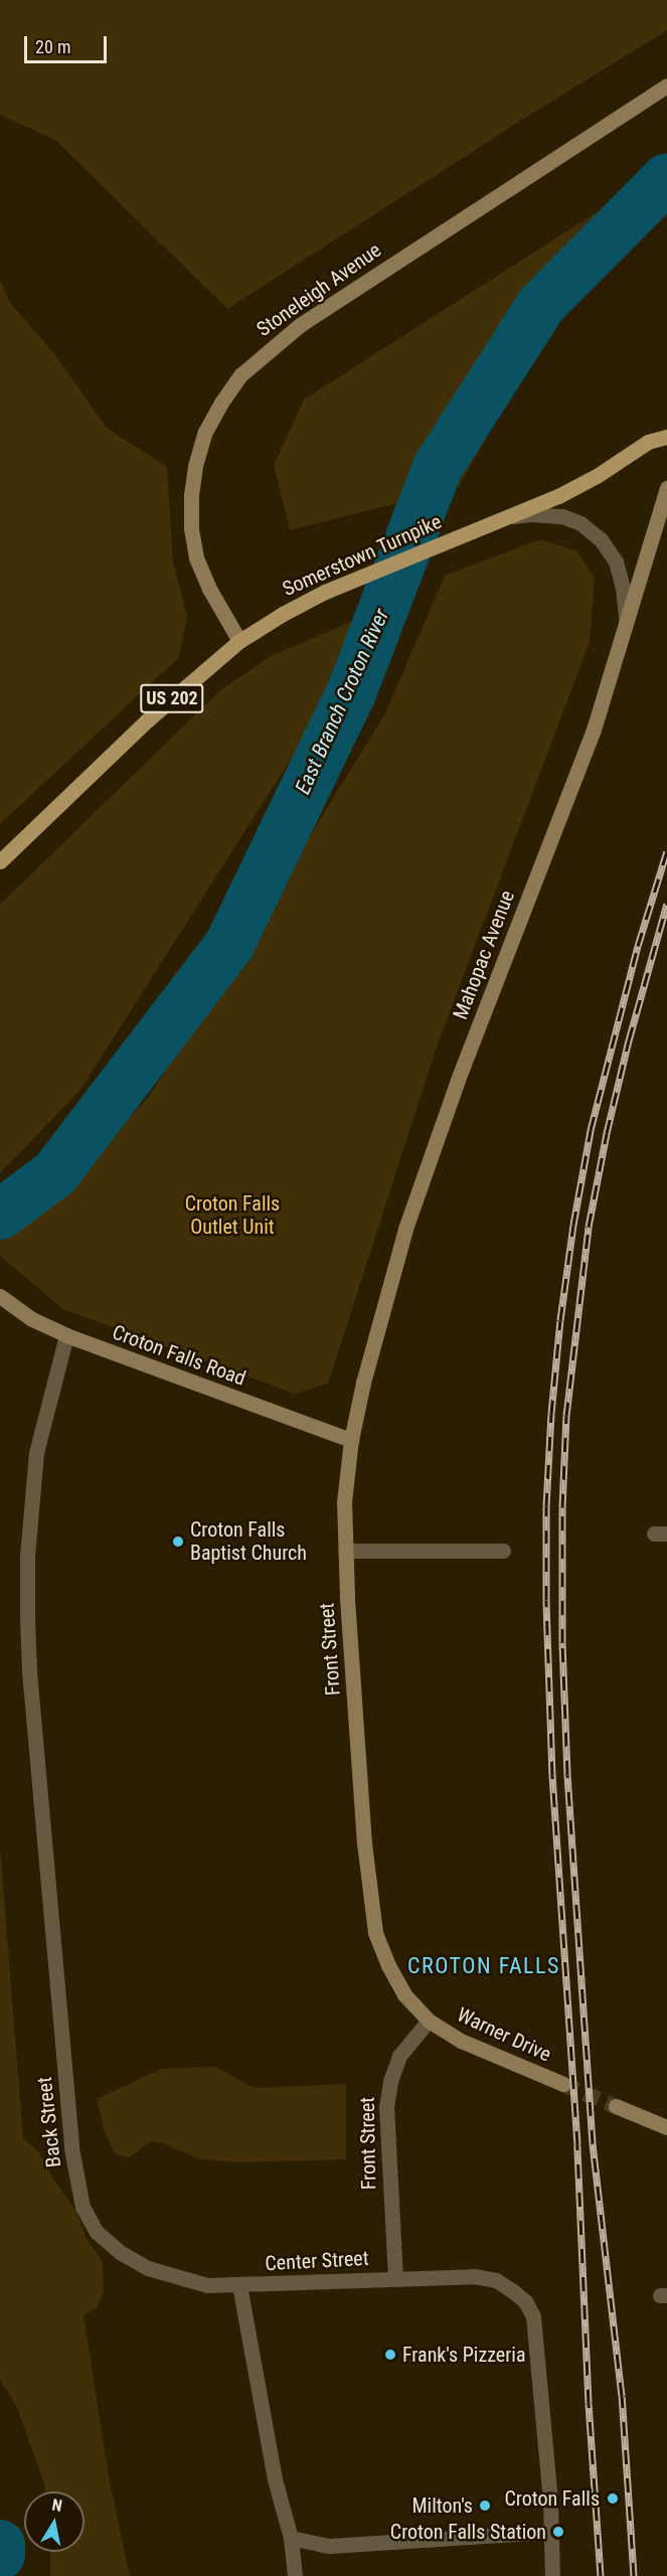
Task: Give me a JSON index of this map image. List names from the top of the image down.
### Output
{
  "streets": {
    "main road": [
      "Stoneleigh Avenue",
      "Somerstown Turnpike",
      "US 202",
      "Mahopac Avenue",
      "Croton Falls Road",
      "Front Street",
      "Warner Drive"
    ],
    "street": ["Back Street", "Center Street"]
  },
  "crossings": [
    ["Stoneleigh Avenue", "Somerstown Turnpike"],
    ["Mahopac Avenue", "Croton Falls Road"],
    ["Mahopac Avenue", "Front Street"],
    ["Croton Falls Road", "Back Street"],
    ["Front Street", "Warner Drive"],
    ["Front Street", "Center Street"],
    ["Back Street", "Center Street"]
  ],
  "districts": ["CROTON FALLS"],
  "water": ["East Branch Croton River"],
  "parks": ["Croton Falls Outlet Unit"],
  "places": [
    "Croton Falls Baptist Church",
    "Frank's Pizzeria",
    "Croton Falls",
    "Milton's",
    "Croton Falls Station"
  ],
  "scale_bar": "20 m",
  "north": "top"
}
